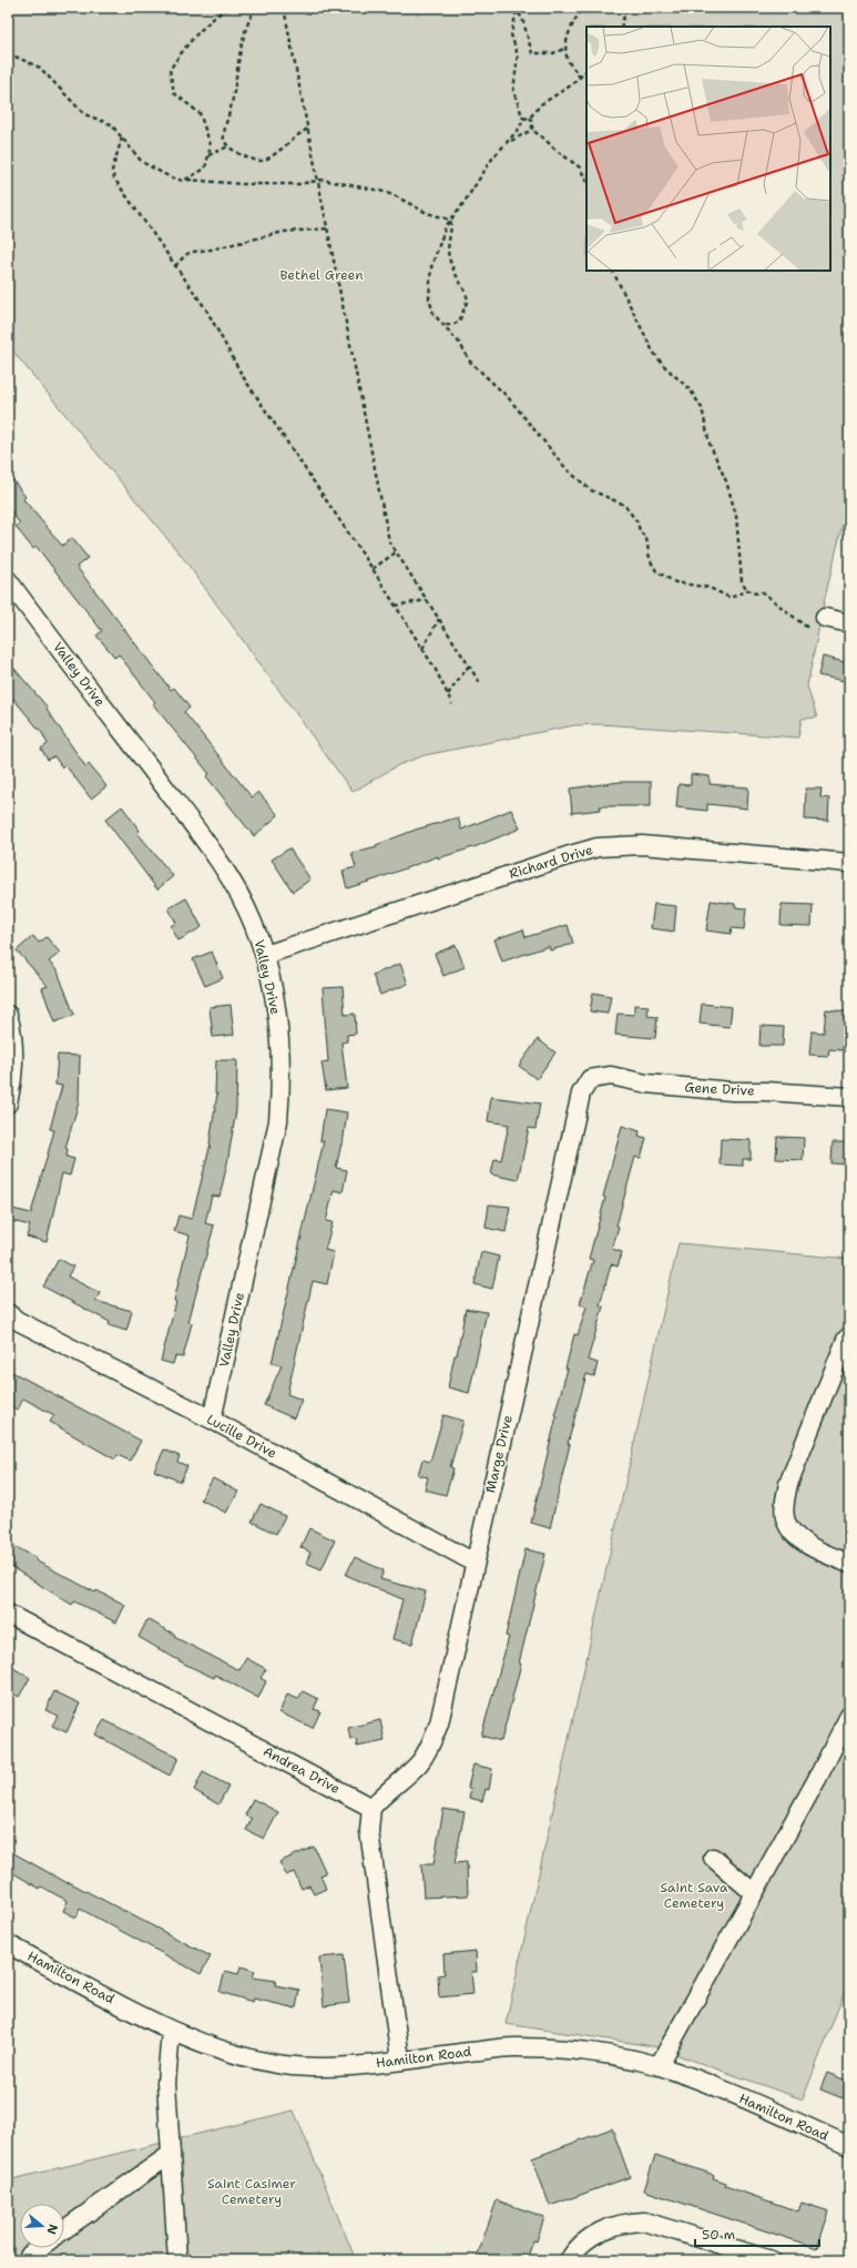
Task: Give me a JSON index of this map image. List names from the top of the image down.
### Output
{
  "streets": {
    "street": [
      "Valley Drive",
      "Richard Drive",
      "Gene Drive",
      "Lucille Drive",
      "Marge Drive",
      "Andrea Drive",
      "Hamilton Road"
    ]
  },
  "crossings": [
    ["Valley Drive", "Richard Drive"],
    ["Valley Drive", "Lucille Drive"],
    ["Gene Drive", "Marge Drive"],
    ["Lucille Drive", "Marge Drive"],
    ["Marge Drive", "Andrea Drive"]
  ],
  "parks": ["Bethel Green", "Saint Sava Cemetery", "Saint Casimer Cemetery"],
  "scale_bar": "50 m",
  "north": "right"
}
